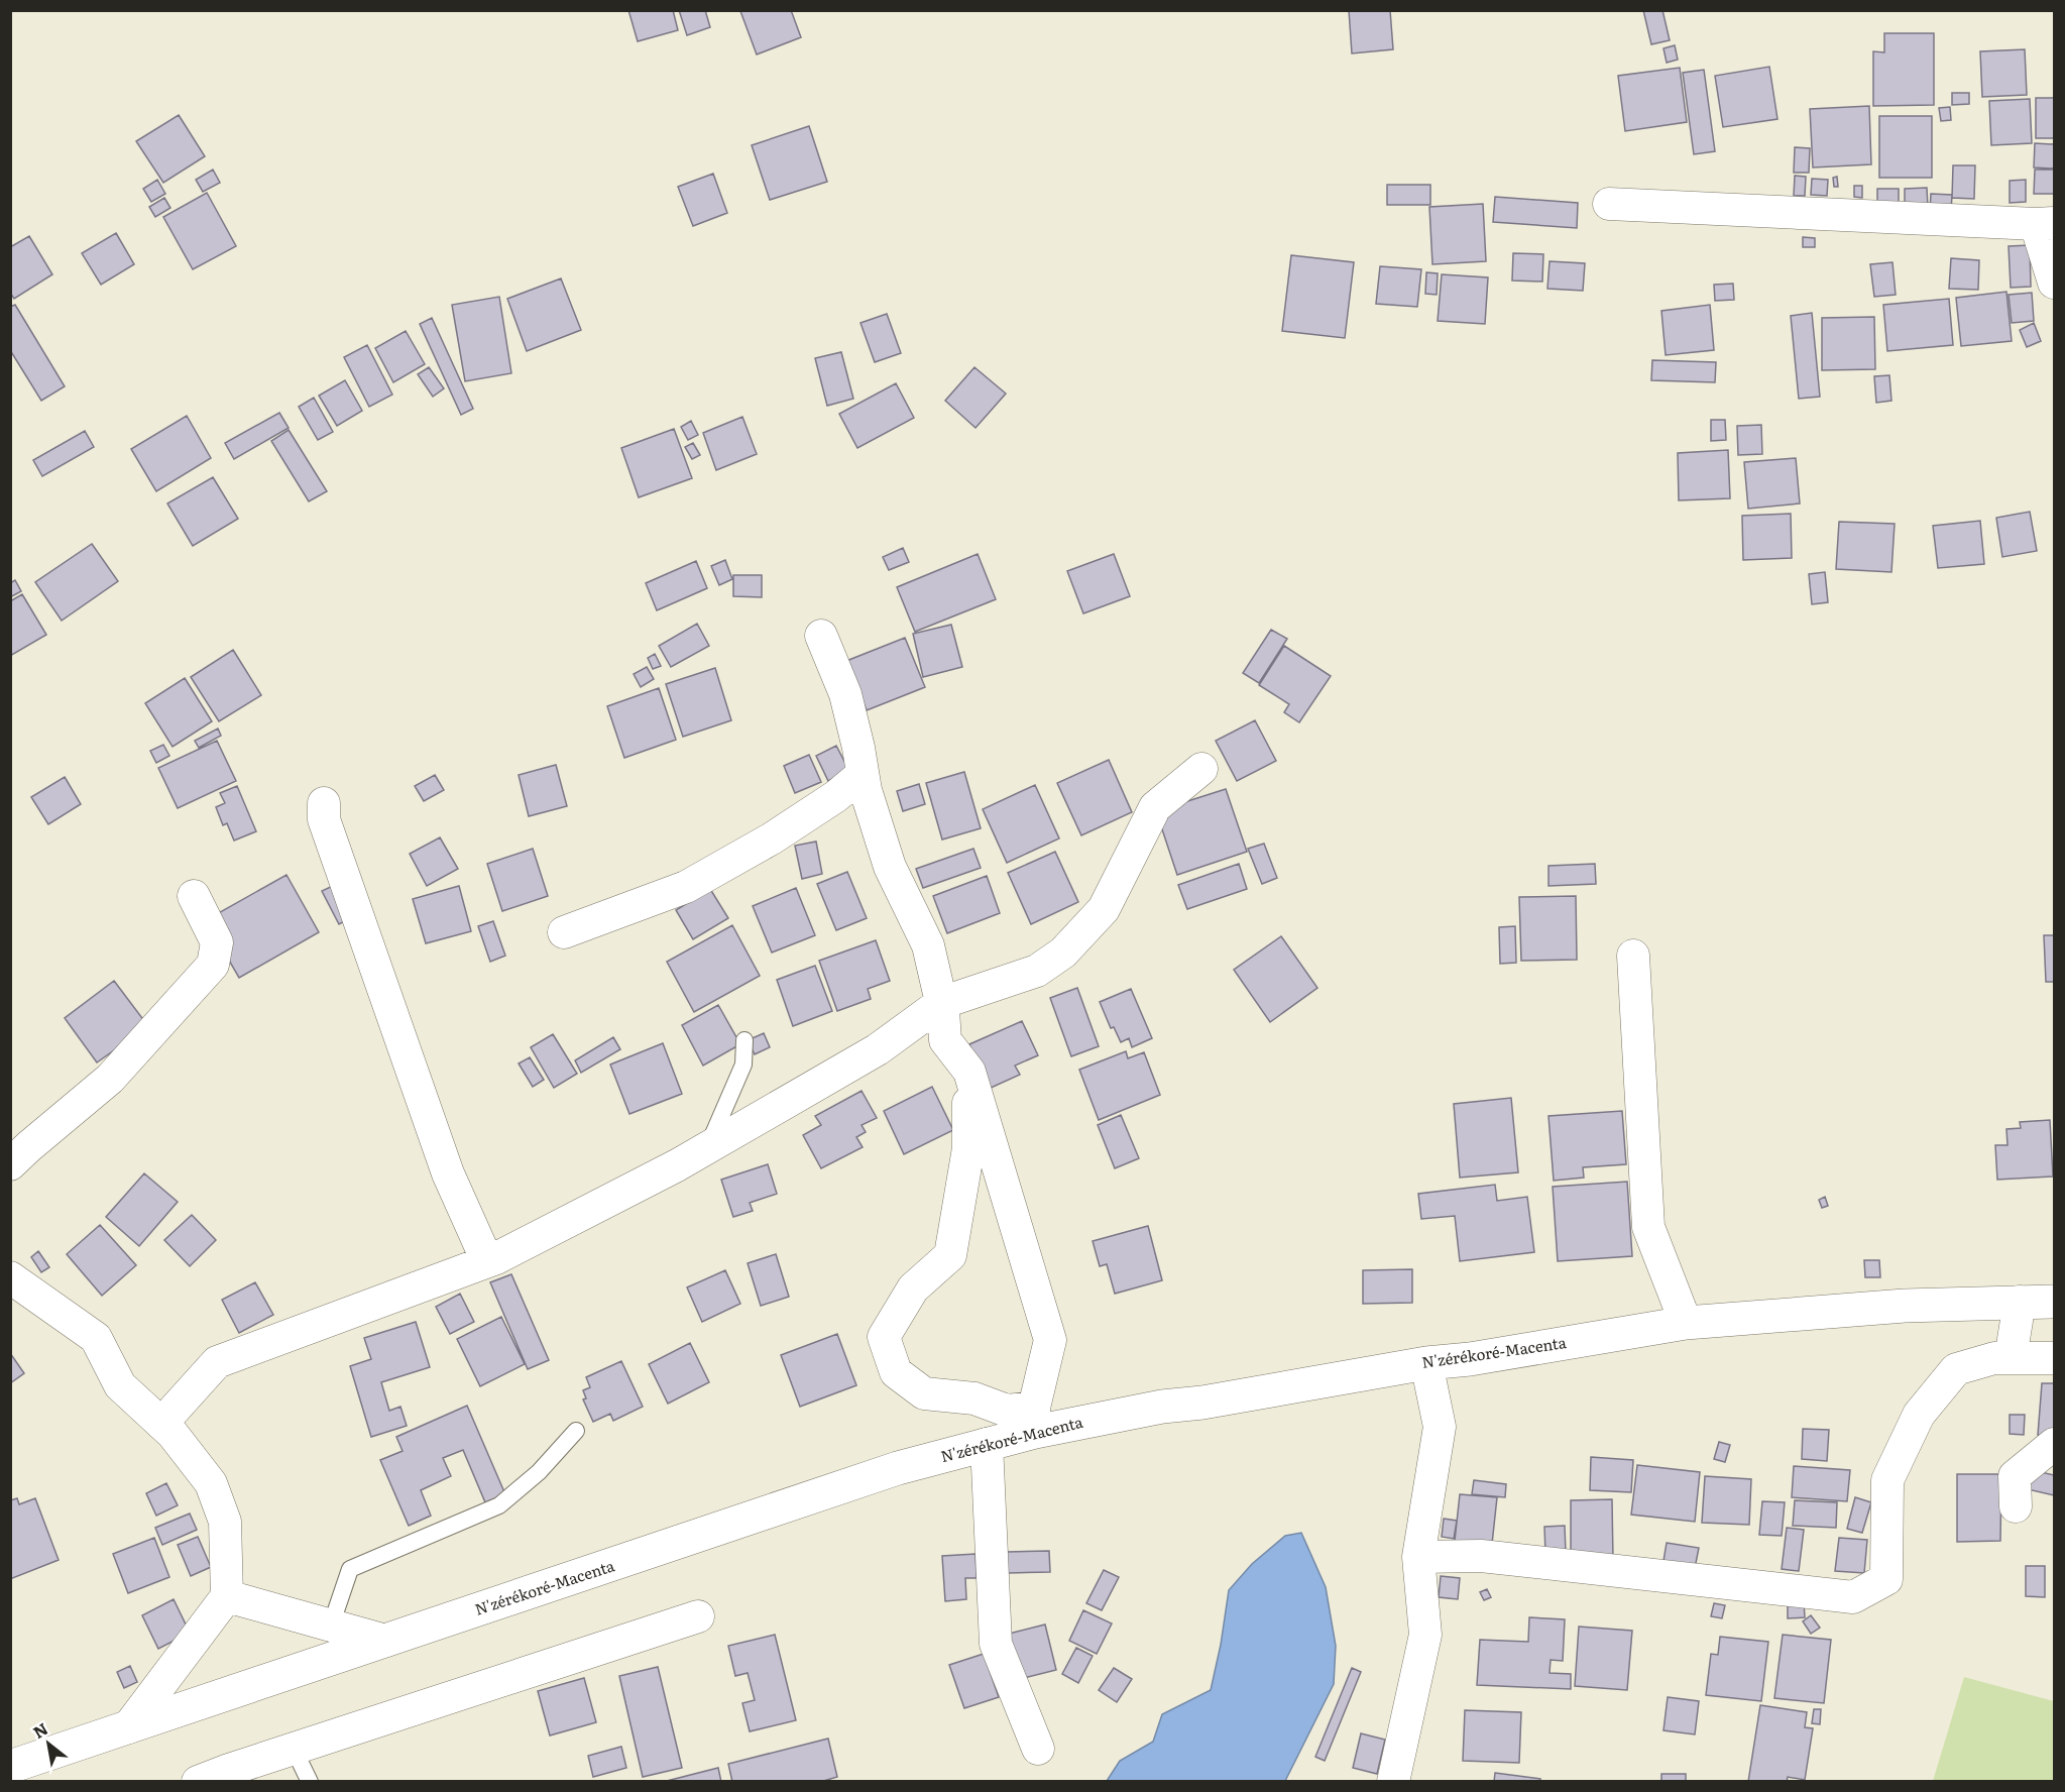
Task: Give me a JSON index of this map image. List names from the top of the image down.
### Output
{
  "streets": {
    "highway": ["N'zérékoré-Macenta"]
  },
  "north": "top left"
}
